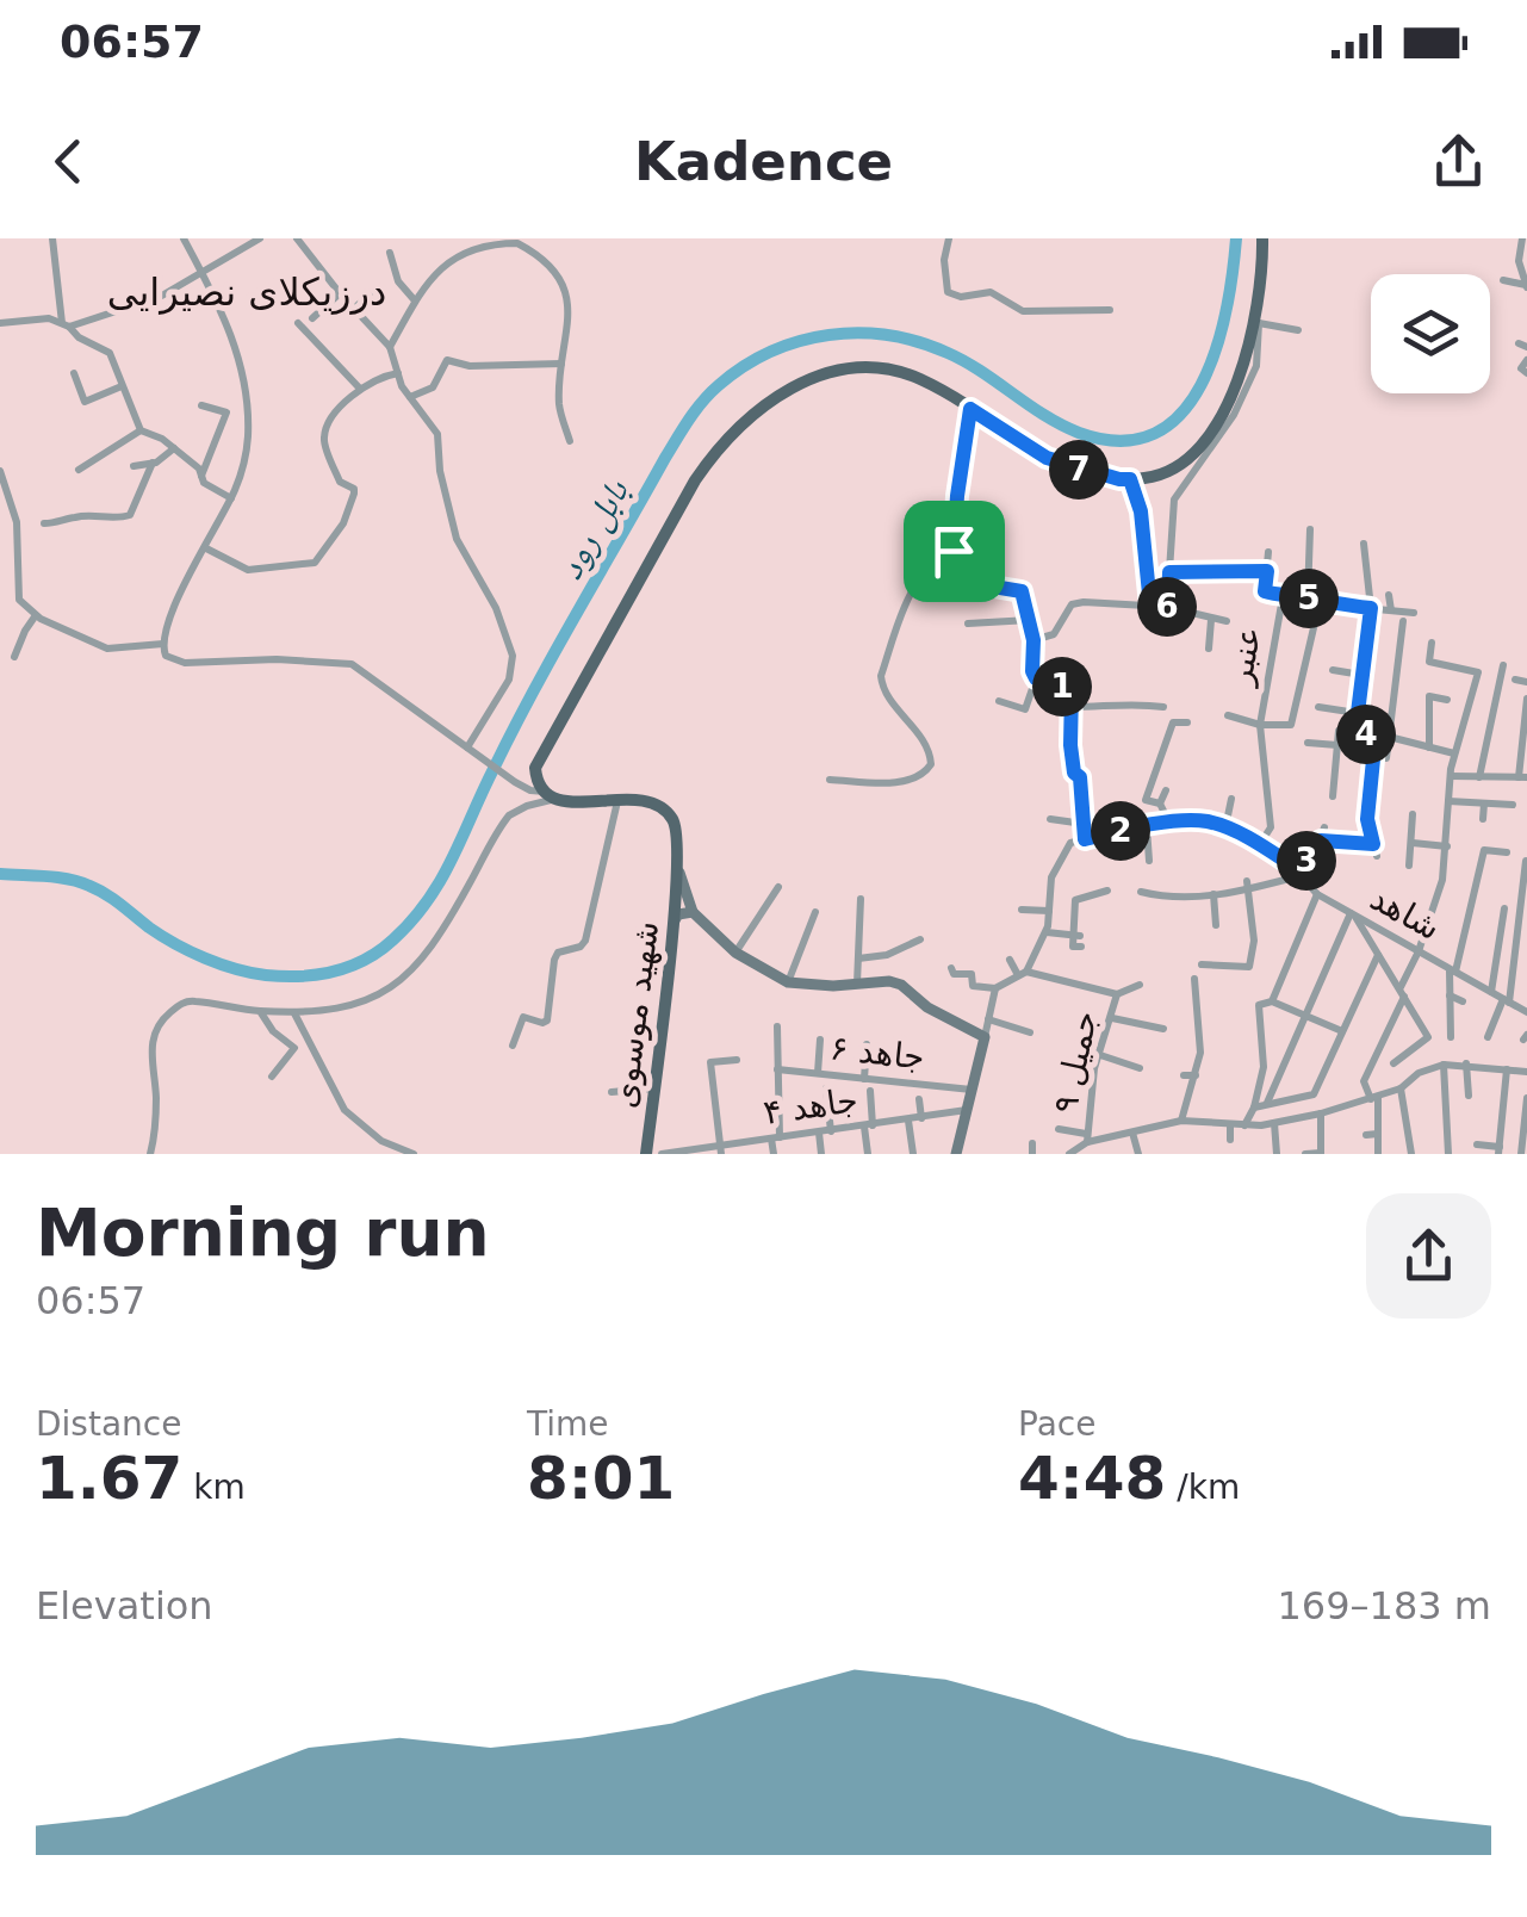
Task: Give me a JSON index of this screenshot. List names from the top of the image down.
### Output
{
  "streets": {
    "main road": ["شهید موسوی"],
    "street": [
      "عنبر",
      "شاهد",
      "جاهد ۶",
      "جمیل ۹",
      "جاهد ۴"
    ]
  },
  "crossings": [
    ["عنبر", "شاهد"]
  ],
  "districts": ["درزیکلای نصیرایی"],
  "water": ["بابل رود"],
  "page": {
    "status": "06:57",
    "header": "Kadence",
    "pins": [
      "7",
      "5",
      "6",
      "1",
      "4",
      "2",
      "3"
    ],
    "heading": ["Morning run", "06:57"],
    "stats": [
      ["Distance", "1.67 km"],
      ["Time", "8:01"],
      ["Pace", "4:48 /km"]
    ],
    "chart": ["Elevation", "169–183 m"]
  }
}
